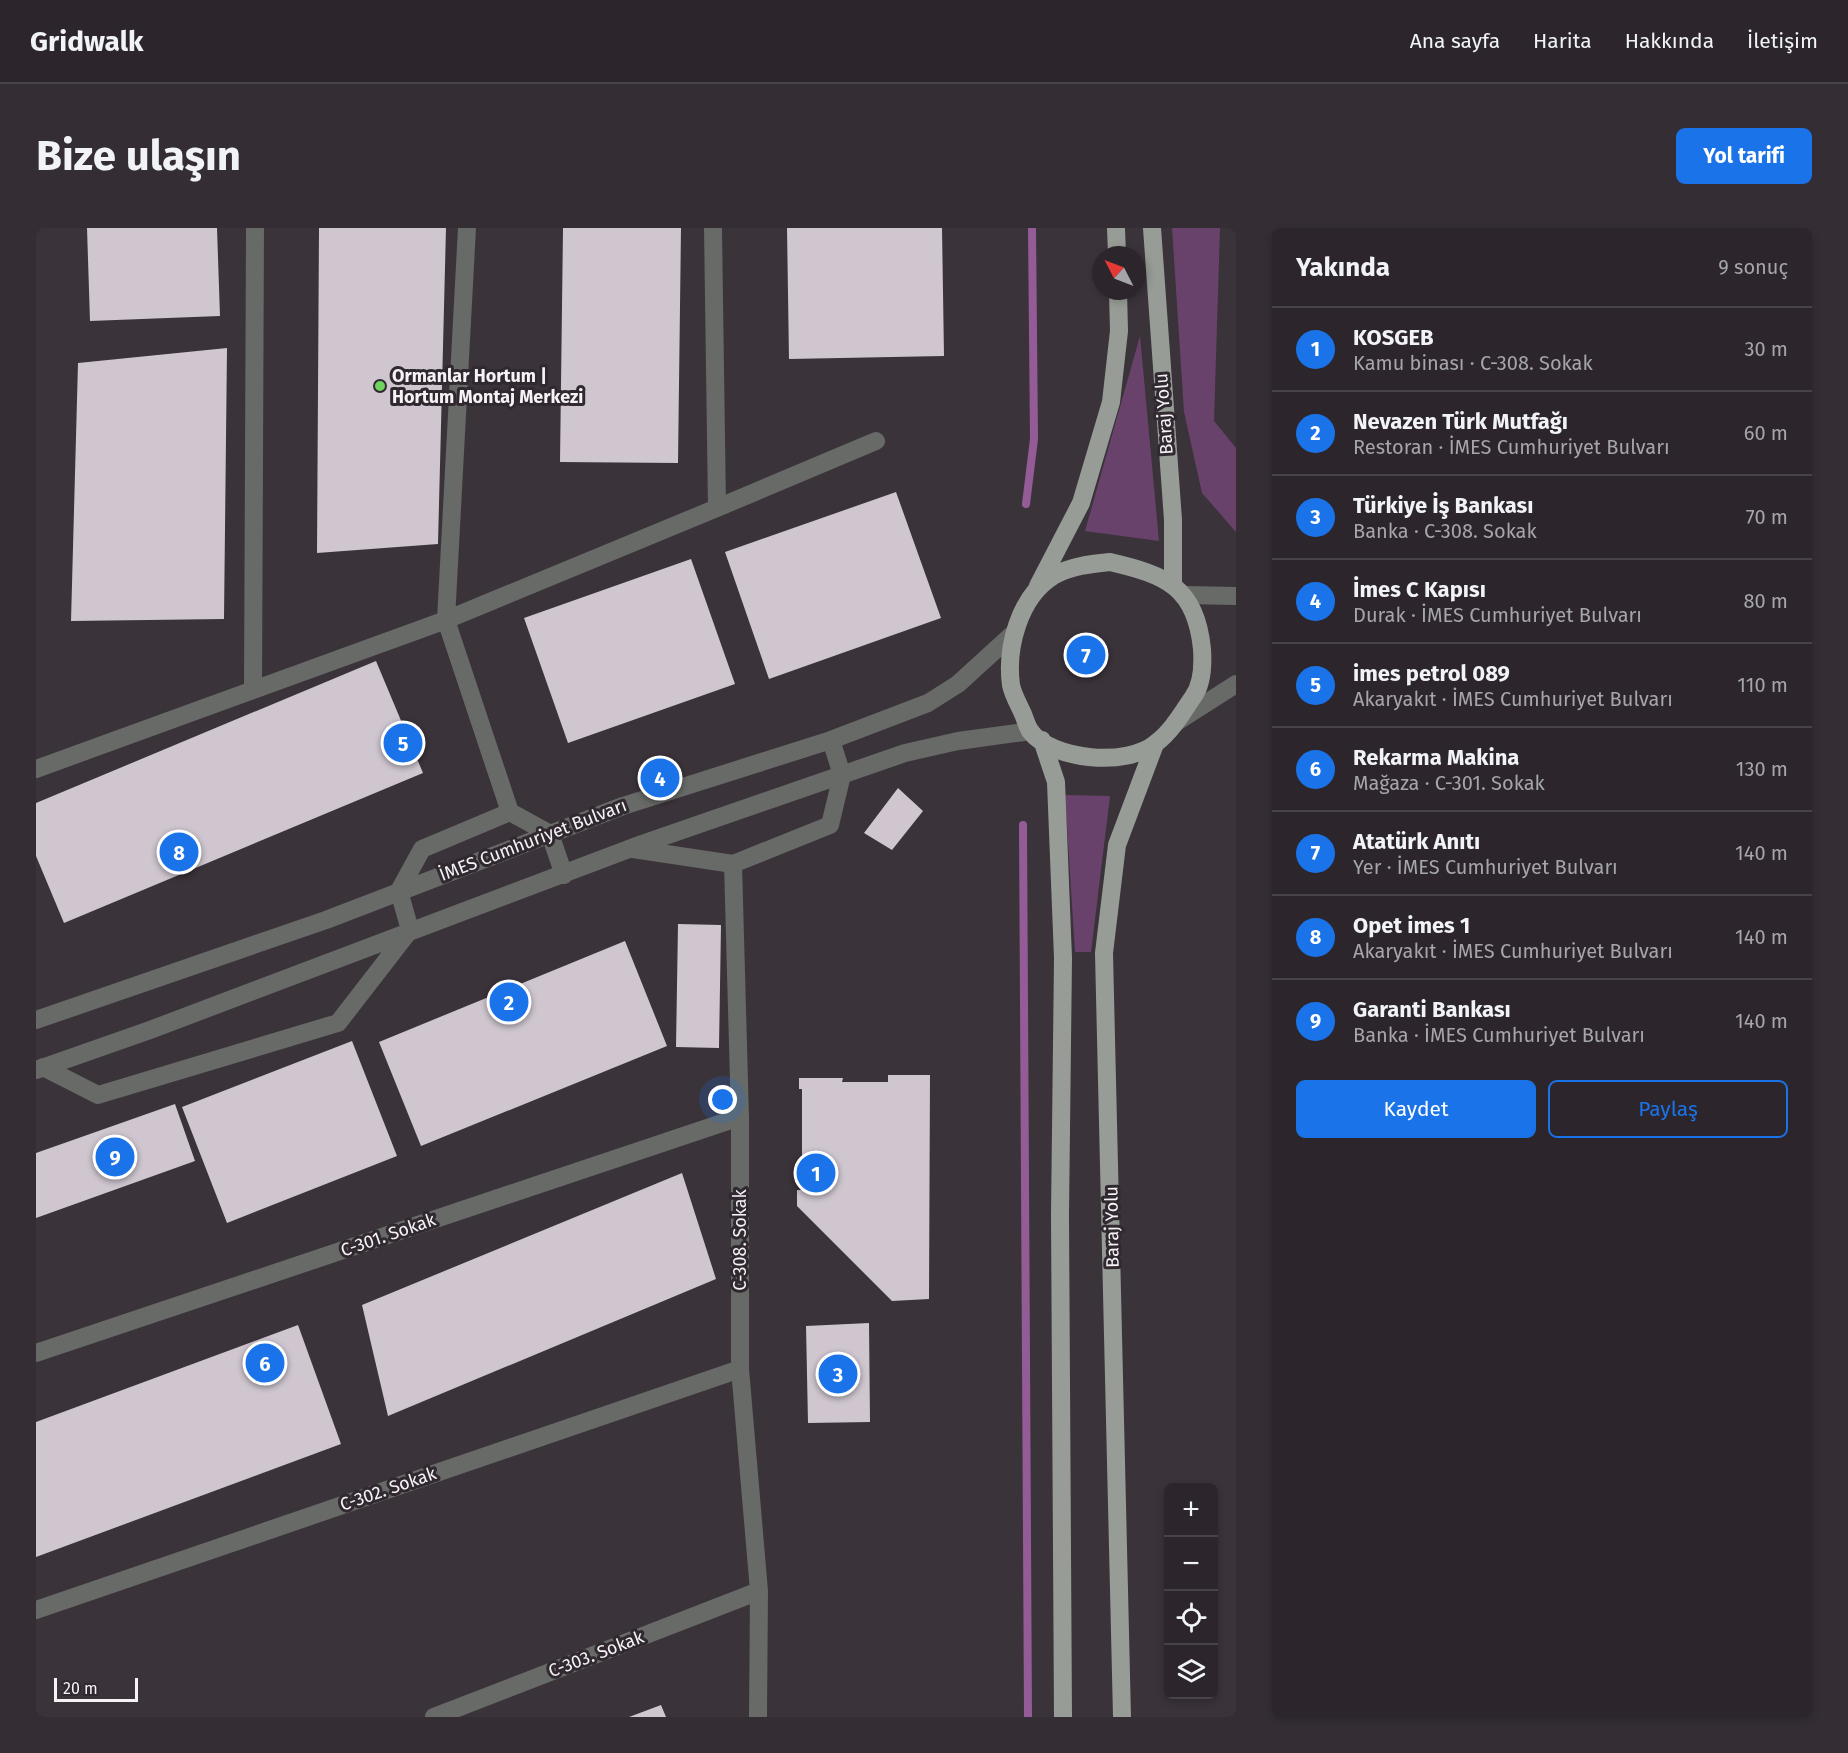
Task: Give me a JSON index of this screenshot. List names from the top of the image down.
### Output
{
  "streets": {
    "main road": ["Baraj Yolu"],
    "street": [
      "İMES Cumhuriyet Bulvarı",
      "C-301. Sokak",
      "C-308. Sokak",
      "C-302. Sokak",
      "C-303. Sokak"
    ]
  },
  "crossings": [
    ["Baraj Yolu", "İMES Cumhuriyet Bulvarı"],
    ["C-301. Sokak", "C-308. Sokak"],
    ["C-308. Sokak", "C-302. Sokak"],
    ["C-308. Sokak", "C-303. Sokak"]
  ],
  "places": ["Ormanlar Hortum | Hortum Montaj Merkezi"],
  "scale_bar": "20 m",
  "north": "top left",
  "page": {
    "header": "Gridwalk",
    "nav": [
      "Ana sayfa",
      "Harita",
      "Hakkında",
      "İletişim"
    ],
    "buttons": [
      "Yol tarifi",
      ["Kaydet", "Paylaş"]
    ],
    "title": "Bize ulaşın",
    "heading": ["Yakında", "9 sonuç"],
    "list": [
      {
        "mark": "1",
        "name": "KOSGEB",
        "note": "Kamu binası · C-308. Sokak",
        "value": "30 m"
      },
      {
        "mark": "2",
        "name": "Nevazen Türk Mutfağı",
        "note": "Restoran · İMES Cumhuriyet Bulvarı",
        "value": "60 m"
      },
      {
        "mark": "3",
        "name": "Türkiye İş Bankası",
        "note": "Banka · C-308. Sokak",
        "value": "70 m"
      },
      {
        "mark": "4",
        "name": "İmes C Kapısı",
        "note": "Durak · İMES Cumhuriyet Bulvarı",
        "value": "80 m"
      },
      {
        "mark": "5",
        "name": "imes petrol 089",
        "note": "Akaryakıt · İMES Cumhuriyet Bulvarı",
        "value": "110 m"
      },
      {
        "mark": "6",
        "name": "Rekarma Makina",
        "note": "Mağaza · C-301. Sokak",
        "value": "130 m"
      },
      {
        "mark": "7",
        "name": "Atatürk Anıtı",
        "note": "Yer · İMES Cumhuriyet Bulvarı",
        "value": "140 m"
      },
      {
        "mark": "8",
        "name": "Opet imes 1",
        "note": "Akaryakıt · İMES Cumhuriyet Bulvarı",
        "value": "140 m"
      },
      {
        "mark": "9",
        "name": "Garanti Bankası",
        "note": "Banka · İMES Cumhuriyet Bulvarı",
        "value": "140 m"
      }
    ],
    "pins": [
      "7",
      "5",
      "4",
      "8",
      "2",
      "9",
      "1",
      "6",
      "3"
    ],
    "map_buttons": ["+", "−"],
    "scale": "20 m"
  }
}
